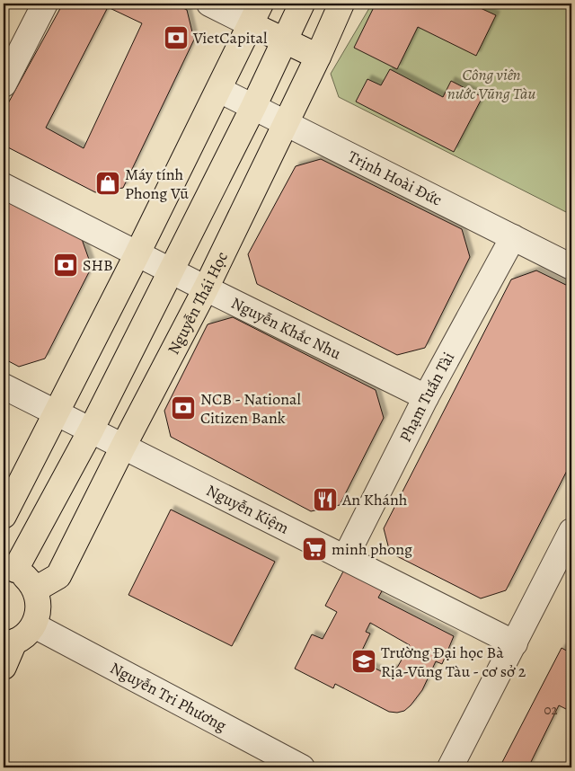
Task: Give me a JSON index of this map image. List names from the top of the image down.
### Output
{
  "streets": {
    "main road": ["Nguyễn Thái Học"],
    "street": [
      "Trịnh Hoài Đức",
      "Nguyễn Khắc Nhu",
      "Phạm Tuấn Tài",
      "Nguyễn Kiệm",
      "Nguyễn Tri Phương"
    ]
  },
  "crossings": [
    ["Trịnh Hoài Đức", "Nguyễn Thái Học"],
    ["Trịnh Hoài Đức", "Phạm Tuấn Tài"],
    ["Nguyễn Thái Học", "Nguyễn Khắc Nhu"],
    ["Nguyễn Thái Học", "Nguyễn Kiệm"],
    ["Nguyễn Khắc Nhu", "Phạm Tuấn Tài"],
    ["Phạm Tuấn Tài", "Nguyễn Kiệm"]
  ],
  "parks": ["Công viên nước Vũng Tàu"],
  "places": {
    "bank": ["VietCapital", "SHB", "NCB - National Citizen Bank"],
    "shop": ["Máy tính Phong Vũ"],
    "restaurant": ["An Khánh"],
    "supermarket": ["minh phong"],
    "school or university": ["Trường Đại học Bà Rịa-Vũng Tàu - cơ sở 2"]
  },
  "house_numbers": ["02"]
}
